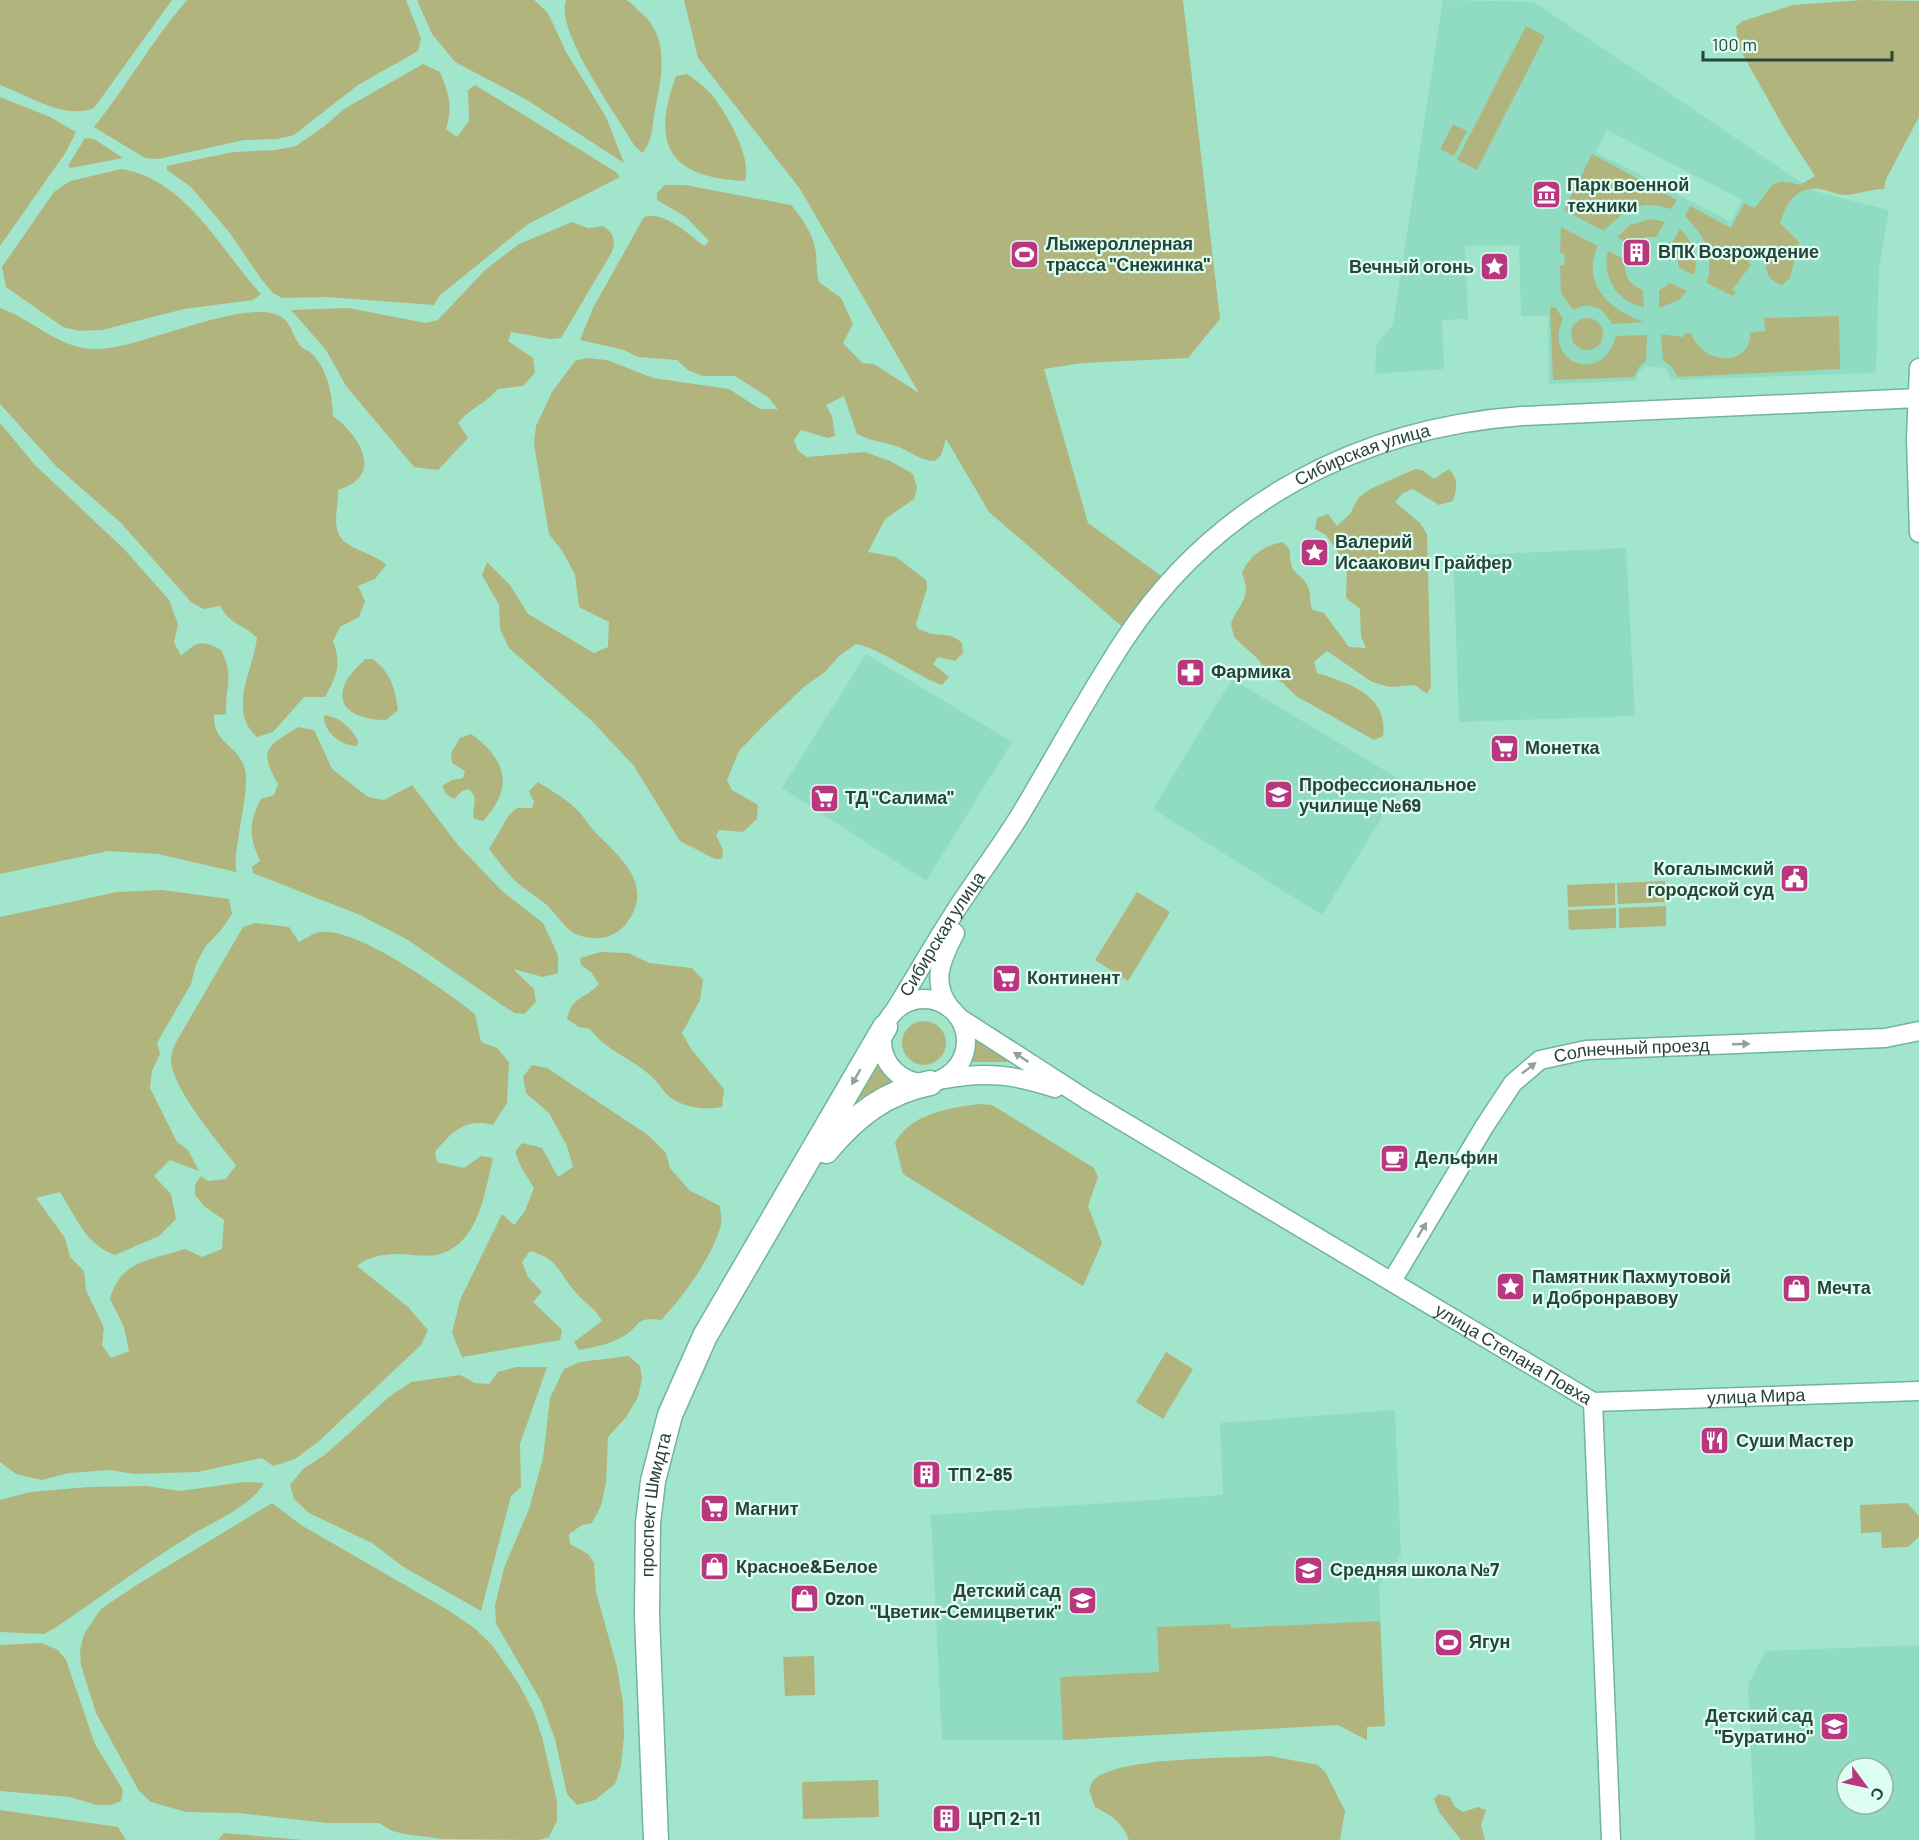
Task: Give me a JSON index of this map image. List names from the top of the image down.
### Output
{
  "streets": {
    "main road": ["проспект Шмидта"],
    "street": [
      "Сибирская улица",
      "Солнечный проезд",
      "улица Степана Повха",
      "улица Мира"
    ]
  },
  "crossings": [
    ["Сибирская улица", "улица Степана Повха"],
    ["Сибирская улица", "проспект Шмидта"],
    ["Солнечный проезд", "улица Степана Повха"],
    ["улица Степана Повха", "улица Мира"],
    ["улица Степана Повха", "проспект Шмидта"]
  ],
  "one_way": ["Солнечный проезд"],
  "places": {
    "museum": ["Парк военной техники"],
    "building": ["ВПК Возрождение", "ТП 2-85", "ЦРП 2-11"],
    "sports": ["Лыжероллерная трасса \"Снежинка\"", "Ягун"],
    "place": ["Вечный огонь", "Валерий Исаакович Грайфер", "Памятник Пахмутовой и Добронравову"],
    "pharmacy": ["Фармика"],
    "supermarket": [
      "Монетка",
      "ТД \"Салима\"",
      "Континент",
      "Магнит"
    ],
    "school or university": [
      "Профессиональное училище №69",
      "Средняя школа №7",
      "Детский сад \"Цветик-Семицветик\"",
      "Детский сад \"Буратино\""
    ],
    "public building": ["Когалымский городской суд"],
    "cafe": ["Дельфин"],
    "shop": ["Мечта", "Красное&Белое", "Ozon"],
    "restaurant": ["Суши Мастер"]
  },
  "scale_bar": "100 m",
  "north": "bottom right"
}
